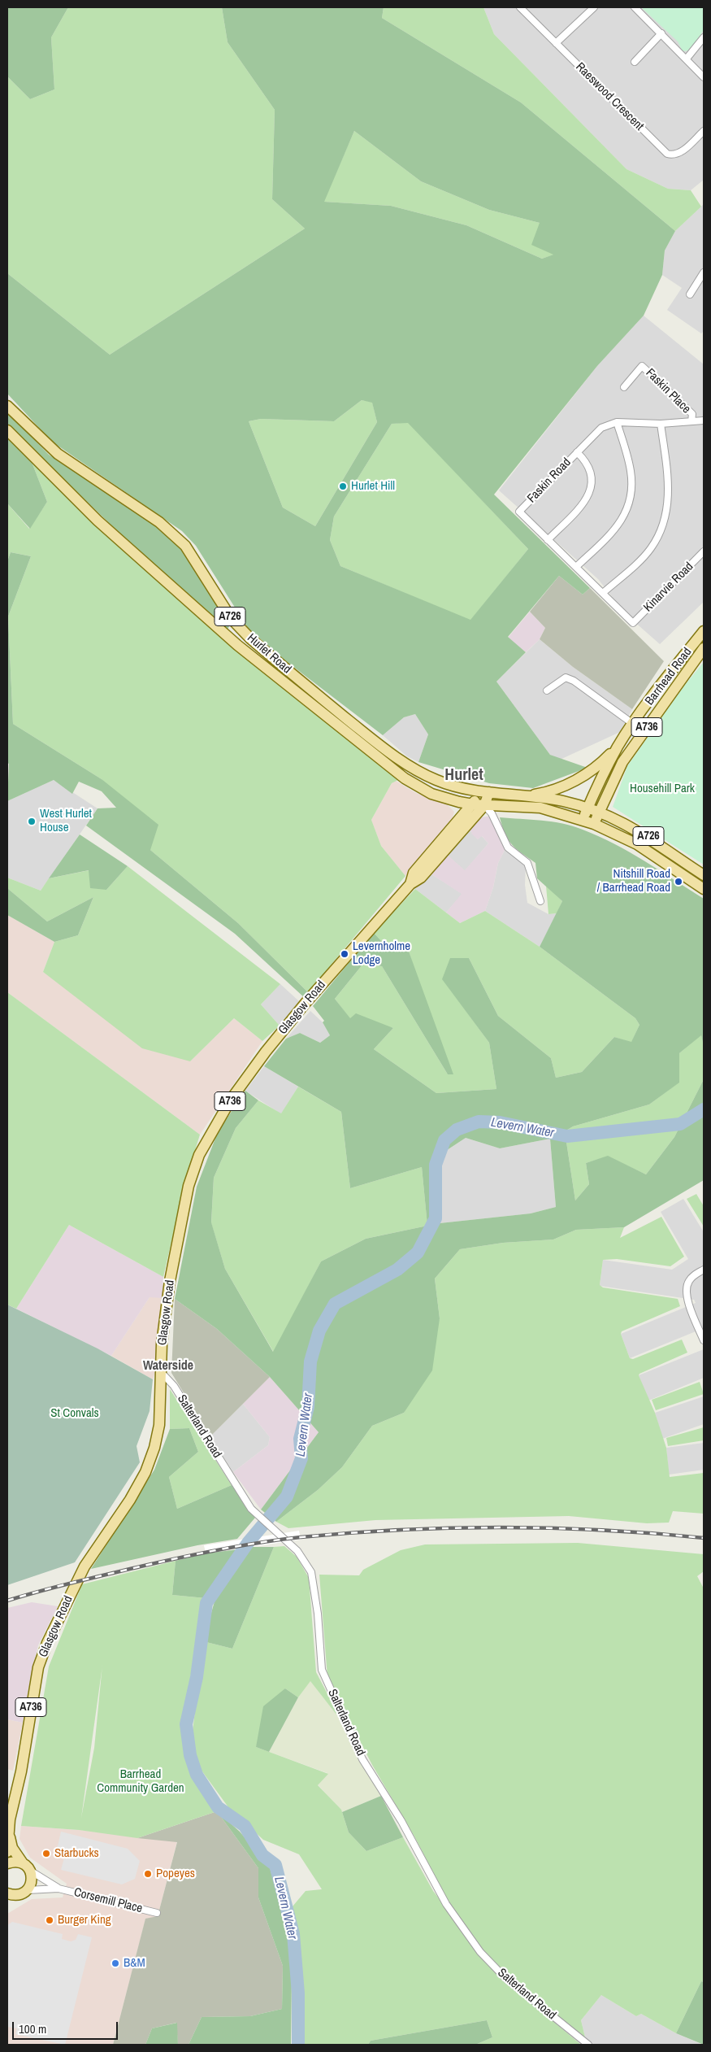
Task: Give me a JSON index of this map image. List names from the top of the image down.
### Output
{
  "streets": {
    "main road": [
      "A726",
      "Hurlet Road",
      "Barrhead Road",
      "A736",
      "Glasgow Road"
    ],
    "street": [
      "Raeswood Crescent",
      "Faskin Place",
      "Faskin Road",
      "Kinarvie Road",
      "Salterland Road",
      "Corsemill Place"
    ]
  },
  "crossings": [
    ["Faskin Place", "Faskin Road"],
    ["Faskin Road", "Kinarvie Road"],
    ["A726", "Hurlet Road"],
    ["A726", "Barrhead Road"],
    ["Hurlet Road", "Barrhead Road"],
    ["Hurlet Road", "A736"],
    ["Hurlet Road", "Glasgow Road"],
    ["Barrhead Road", "A736"],
    ["Glasgow Road", "Salterland Road"],
    ["Glasgow Road", "Corsemill Place"]
  ],
  "districts": ["Hurlet", "Waterside"],
  "water": ["Levern Water"],
  "parks": ["Househill Park", "St Convals", "Barrhead Community Garden"],
  "places": [
    "Hurlet Hill",
    "West Hurlet House",
    "Nitshill Road / Barrhead Road",
    "Levernholme Lodge",
    "Starbucks",
    "Popeyes",
    "Burger King",
    "B&M"
  ],
  "scale_bar": "100 m"
}
